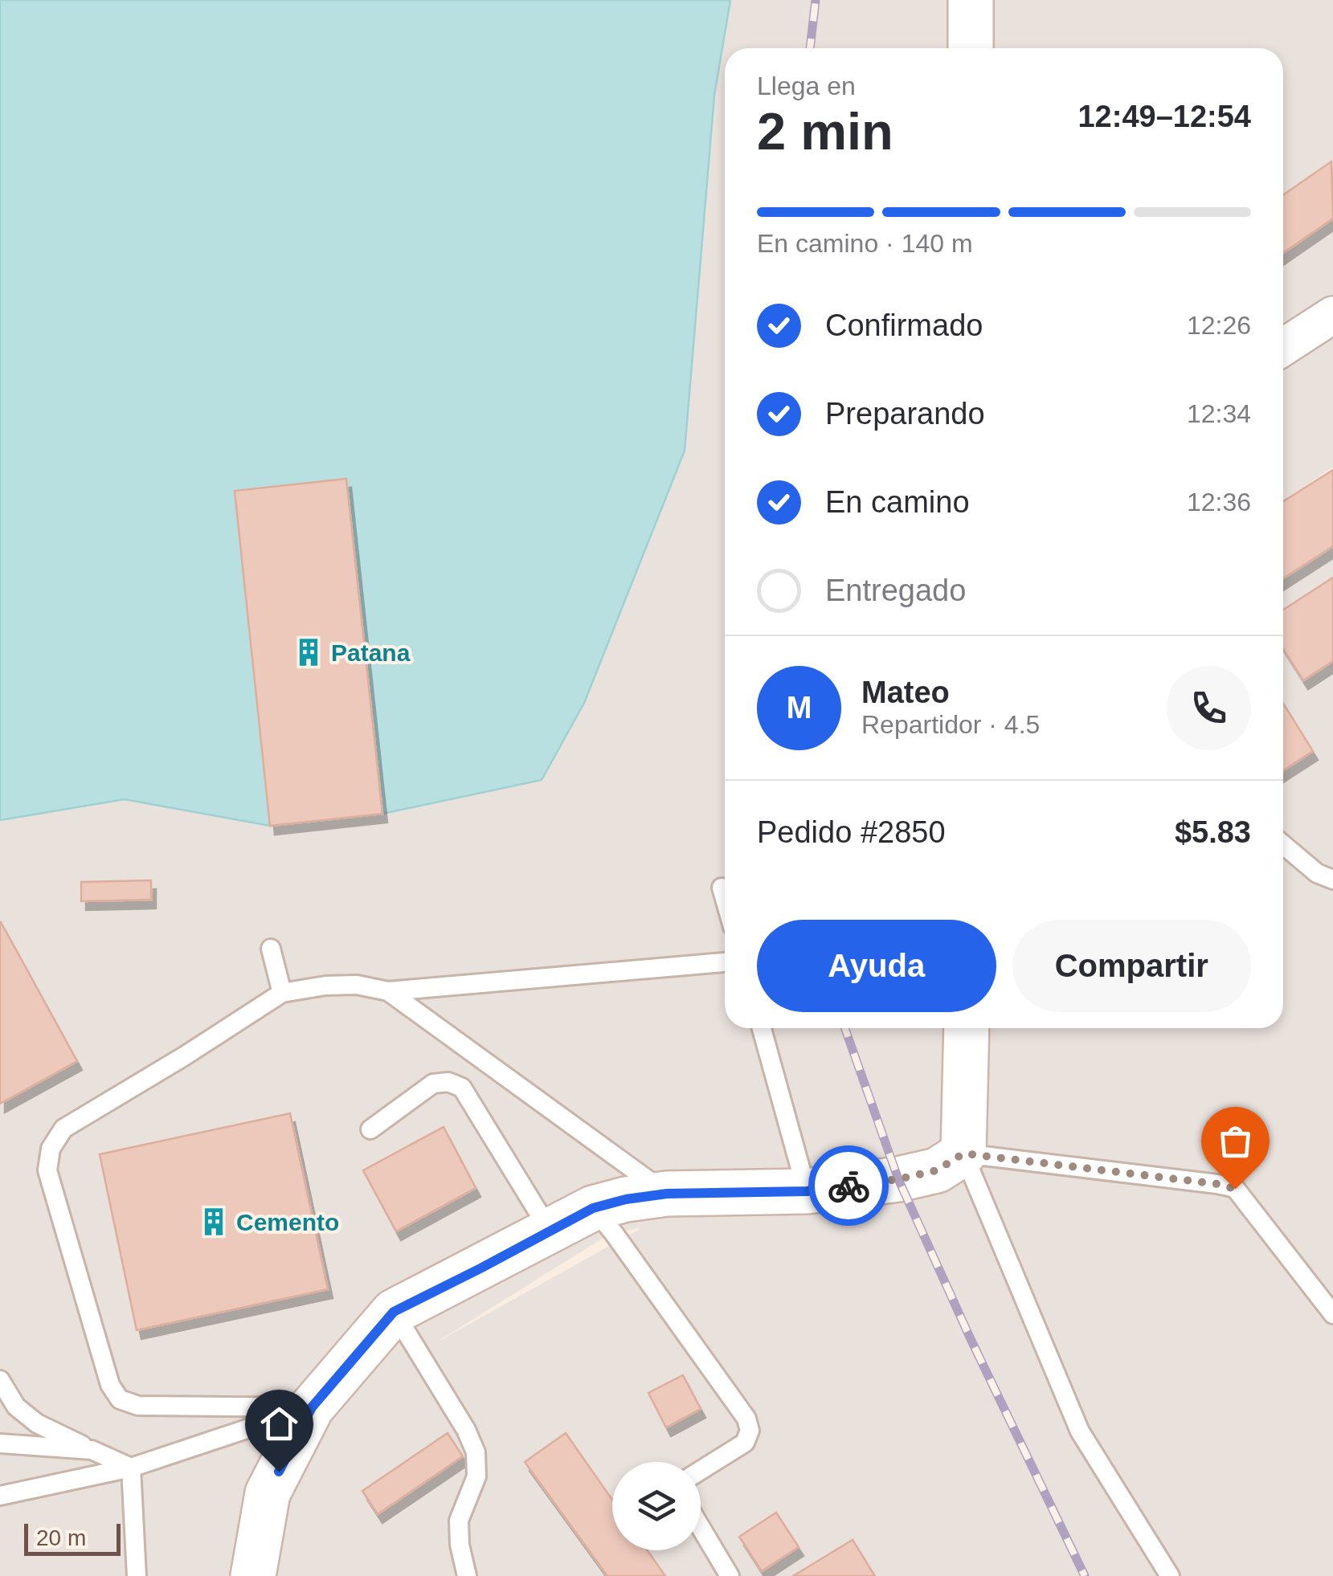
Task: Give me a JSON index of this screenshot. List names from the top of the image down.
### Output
{
  "places": {
    "building": ["Patana", "Cemento"]
  },
  "scale_bar": "20 m",
  "page": {
    "heading": ["2 min", "Llega en", "12:49–12:54"],
    "panel": [
      "Mateo",
      "Repartidor · 4.5",
      "Pedido #2850",
      "$5.83"
    ],
    "bar": "En camino · 140 m",
    "list": [
      ["Confirmado", "12:26"],
      ["Preparando", "12:34"],
      ["En camino", "12:36"],
      "Entregado"
    ],
    "round": "M",
    "buttons": ["Ayuda", "Compartir"],
    "scale": "20 m"
  }
}
